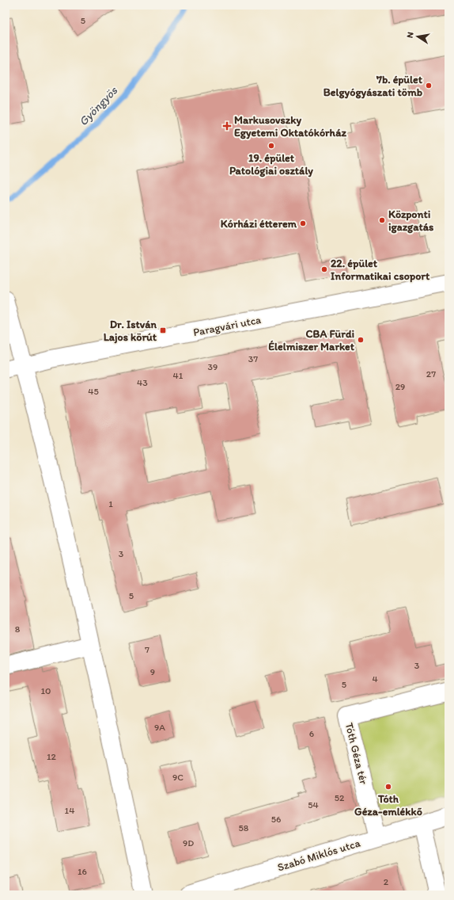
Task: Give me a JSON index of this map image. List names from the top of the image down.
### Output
{
  "streets": {
    "street": ["Paragvári utca", "Tóth Géza tér", "Szabó Miklós utca"]
  },
  "crossings": [
    ["Tóth Géza tér", "Szabó Miklós utca"]
  ],
  "water": ["Gyöngyös"],
  "places": {
    "other": [
      "7b. épület Belgyógyászati tömb",
      "19. épület Patológiai osztály",
      "Központi igazgatás",
      "Kórházi étterem",
      "22. épület Informatikai csoport",
      "CBA Fürdi Élelmiszer Market",
      "Tóth Géza-emlékkő"
    ],
    "health": ["Markusovszky Egyetemi Oktatókórház"],
    "transit": ["Dr. István Lajos körút"]
  },
  "house_numbers": [
    "5",
    "37",
    "39",
    "27",
    "41",
    "43",
    "29",
    "45",
    "1",
    "3",
    "5",
    "8",
    "7",
    "3",
    "9",
    "4",
    "5",
    "10",
    "9A",
    "6",
    "12",
    "9C",
    "52",
    "54",
    "14",
    "56",
    "58",
    "9D",
    "16",
    "2"
  ],
  "north": "left"
}
